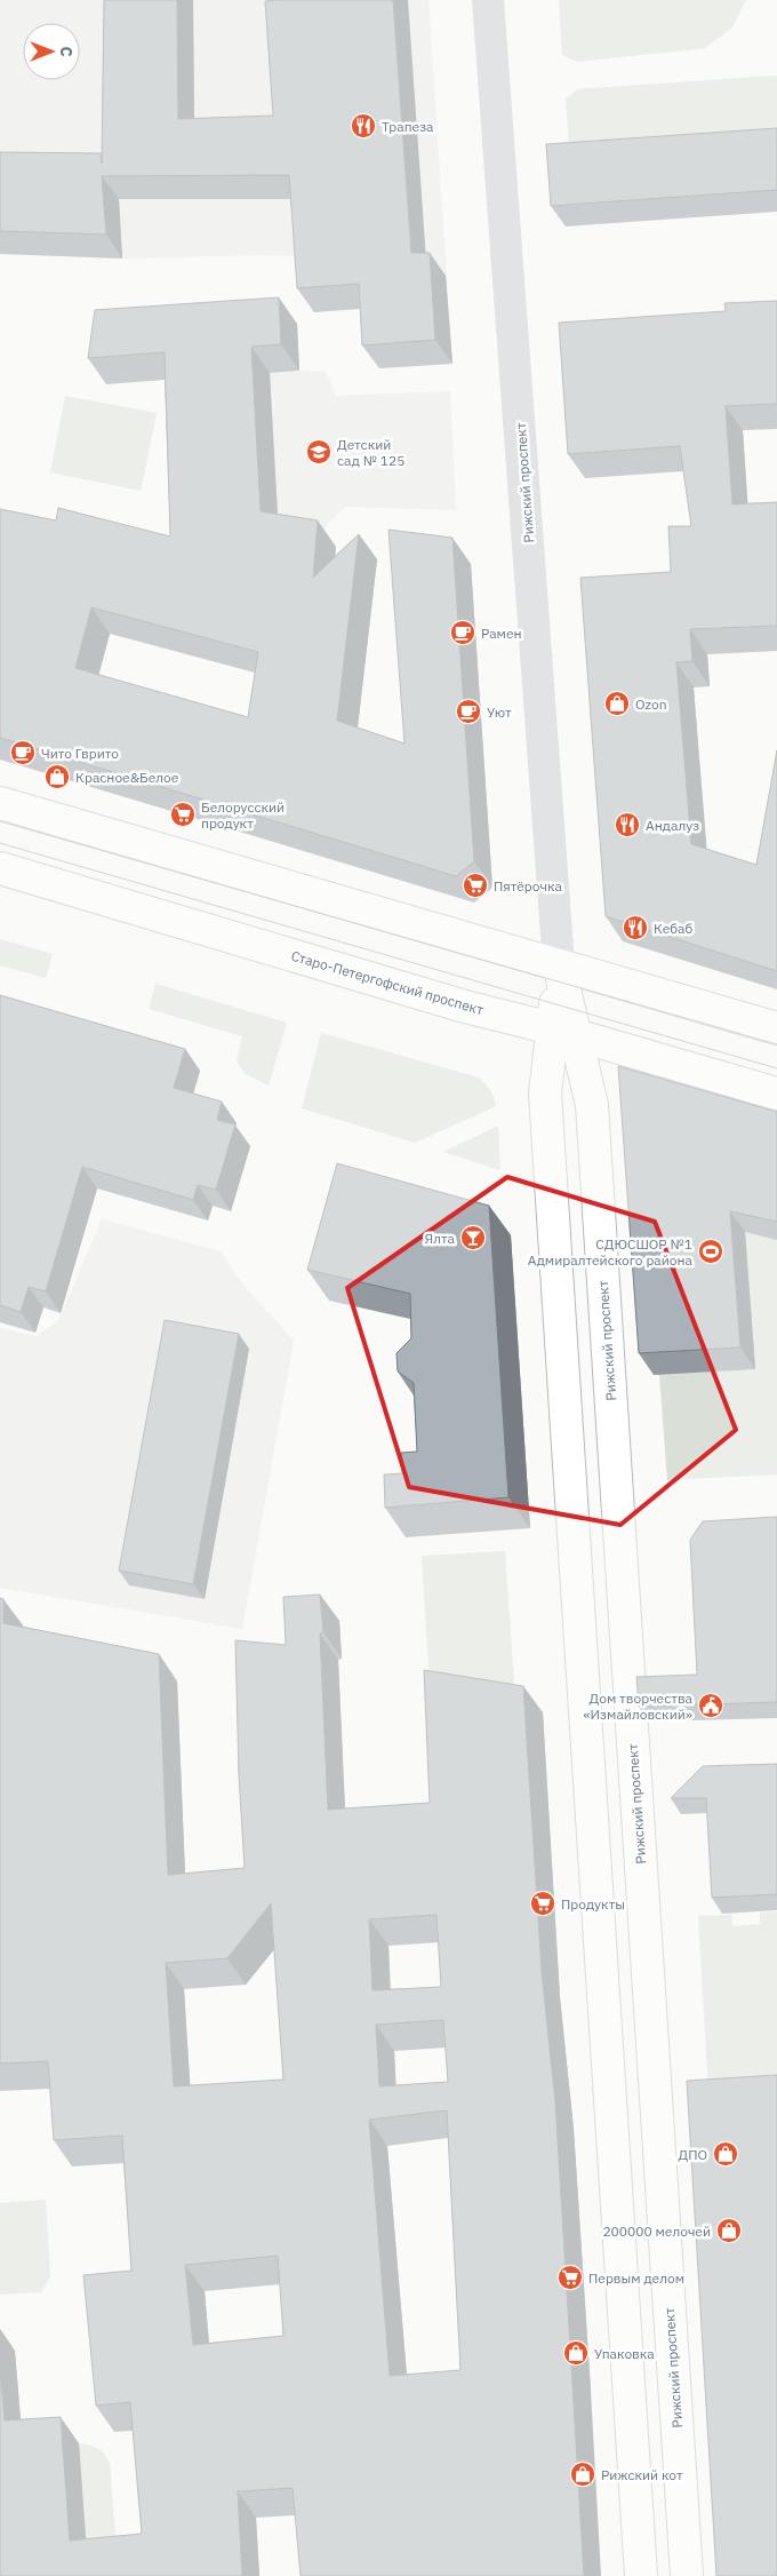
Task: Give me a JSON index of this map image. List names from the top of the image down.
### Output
{
  "streets": {
    "main road": ["Рижский проспект", "Старо-Петергофский проспект"]
  },
  "crossings": [
    ["Рижский проспект", "Старо-Петергофский проспект"]
  ],
  "places": {
    "restaurant": ["Трапеза", "Андалуз", "Кебаб"],
    "school or university": ["Детский сад № 125"],
    "cafe": ["Рамен", "Уют", "Чито Гврито"],
    "shop": [
      "Ozon",
      "Красное&Белое",
      "ДПО",
      "200000 мелочей",
      "Упаковка",
      "Рижский кот"
    ],
    "supermarket": [
      "Белорусский продукт",
      "Пятёрочка",
      "Продукты",
      "Первым делом"
    ],
    "bar": ["Ялта"],
    "sports": ["СДЮСШОР №1 Адмиралтейского района"],
    "public building": ["Дом творчества «Измайловский»"]
  },
  "north": "right"
}
